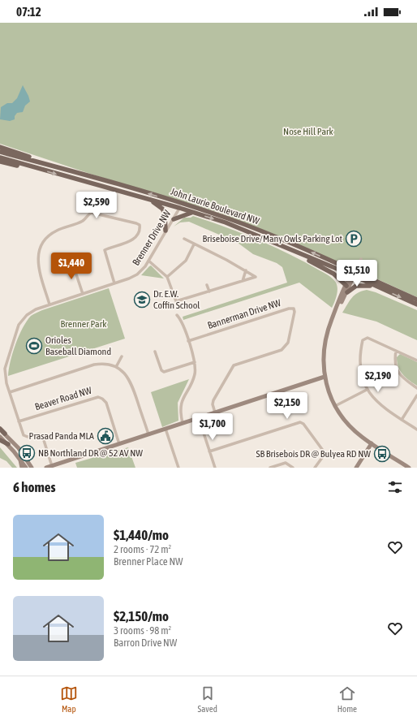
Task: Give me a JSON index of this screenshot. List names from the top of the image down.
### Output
{
  "streets": {
    "main road": ["John Laurie Boulevard NW"],
    "street": ["Brenner Drive NW", "Bannerman Drive NW", "Beaver Road NW"]
  },
  "crossings": [
    ["John Laurie Boulevard NW", "Brenner Drive NW"],
    ["Brenner Drive NW", "Beaver Road NW"]
  ],
  "parks": ["Nose Hill Park", "Brenner Park"],
  "places": {
    "parking": ["Briseboise Drive/Many Owls Parking Lot"],
    "school or university": ["Dr. E.W. Coffin School"],
    "sports": ["Orioles Baseball Diamond"],
    "public building": ["Prasad Panda MLA"],
    "bus stop": ["NB Northland DR @ 52 AV NW", "SB Brisebois DR @ Bulyea RD NW"]
  },
  "page": {
    "status": "07:12",
    "price": [
      "$2,590",
      "$1,440",
      "$1,510",
      "$2,190",
      "$2,150",
      "$1,700"
    ],
    "heading": "6 homes",
    "list": [
      {
        "name": "$1,440/mo",
        "note": "2 rooms · 72 m² · Brenner Place NW"
      },
      {
        "name": "$2,150/mo",
        "note": "3 rooms · 98 m² · Barron Drive NW"
      }
    ],
    "tabs": ["Map", "Saved", "Home"]
  }
}
